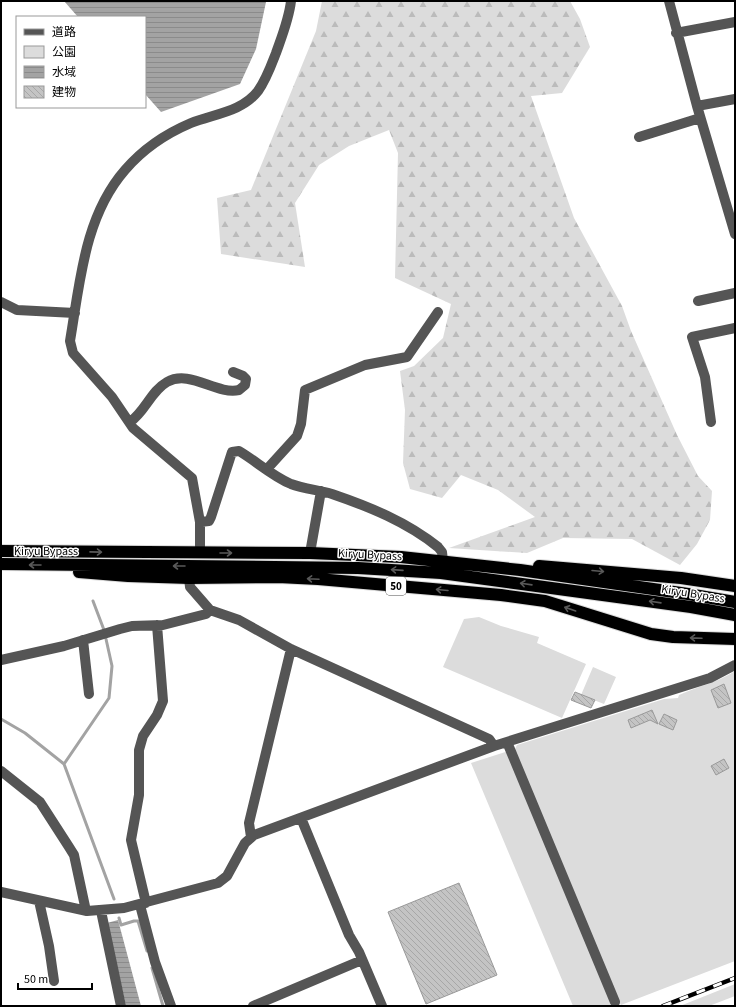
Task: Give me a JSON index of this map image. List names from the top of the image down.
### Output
{
  "streets": {
    "highway": ["Kiryu Bypass", "50"]
  },
  "crossings": [
    ["Kiryu Bypass", "50"]
  ],
  "legend": [
    "道路",
    "公園",
    "水域",
    "建物"
  ],
  "scale_bar": "50 m"
}
